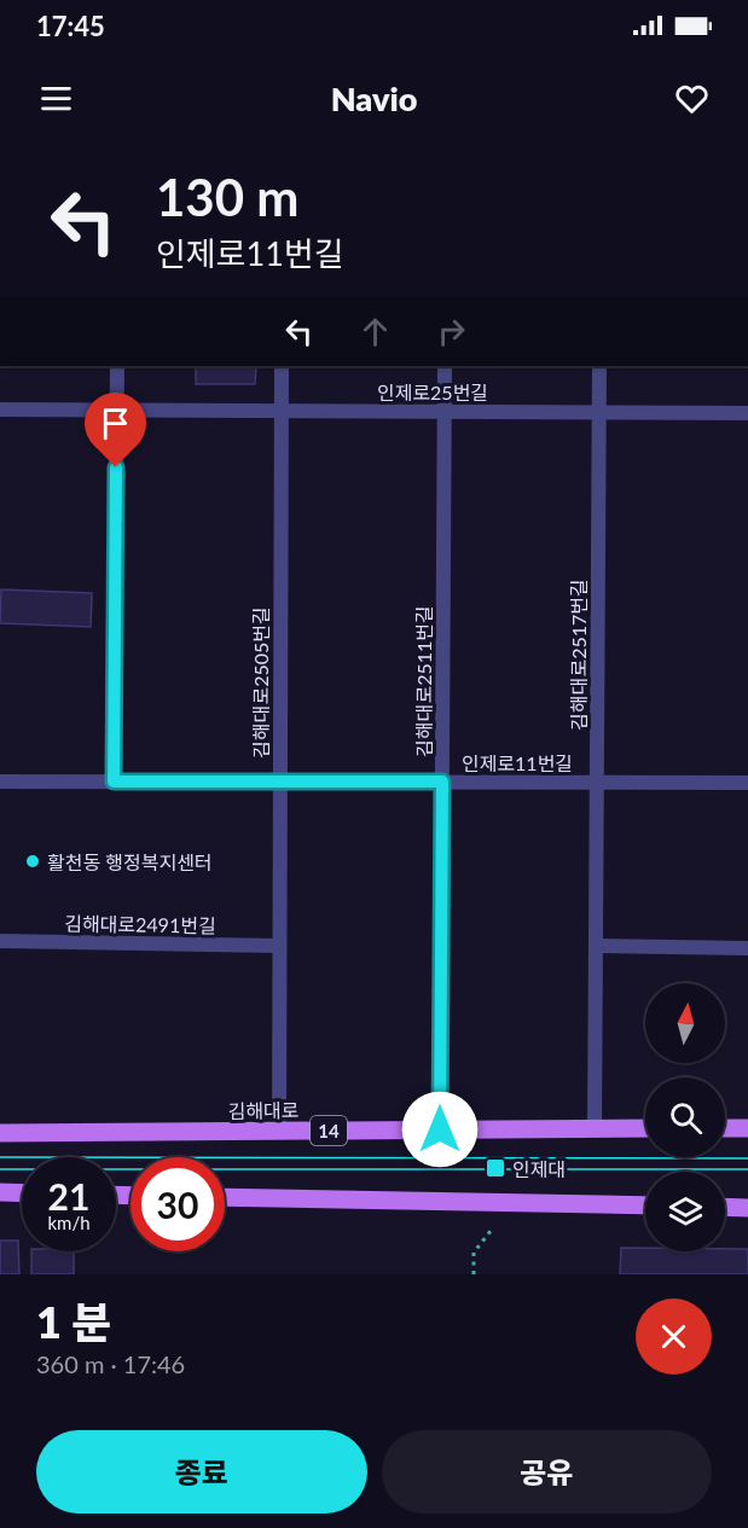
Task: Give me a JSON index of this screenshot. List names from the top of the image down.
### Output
{
  "streets": {
    "main road": ["김해대로", "14"],
    "street": [
      "인제로25번길",
      "김해대로2517번길",
      "김해대로2511번길",
      "김해대로2505번길",
      "인제로11번길",
      "김해대로2491번길"
    ]
  },
  "crossings": [
    ["인제로25번길", "김해대로2517번길"],
    ["인제로25번길", "김해대로2511번길"],
    ["인제로25번길", "김해대로2505번길"],
    ["김해대로2517번길", "인제로11번길"],
    ["김해대로2517번길", "김해대로"],
    ["김해대로2511번길", "인제로11번길"],
    ["김해대로2511번길", "김해대로"],
    ["김해대로2505번길", "인제로11번길"],
    ["김해대로2505번길", "김해대로2491번길"],
    ["김해대로2505번길", "김해대로"]
  ],
  "places": {
    "other": ["활천동 행정복지센터"],
    "transit": ["인제대"]
  },
  "north": "top",
  "page": {
    "status": "17:45",
    "header": "Navio",
    "turn": ["130 m", "인제로11번길"],
    "speed": "21 km/h",
    "limit": "30",
    "heading": ["1 분", "360 m · 17:46"],
    "buttons": ["종료", "공유"]
  }
}
